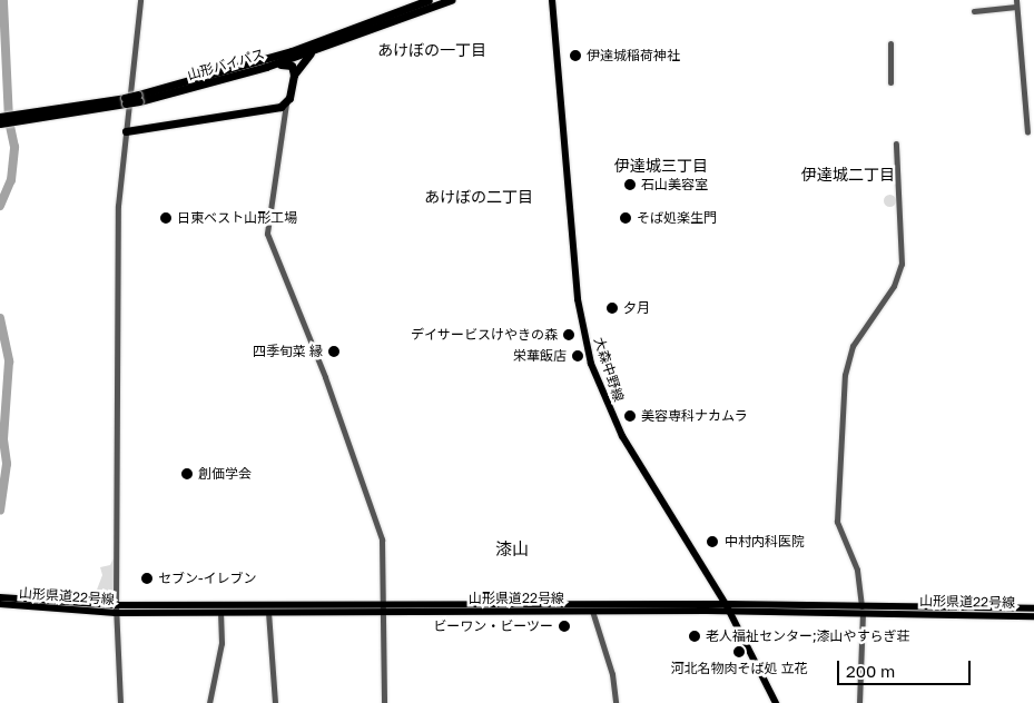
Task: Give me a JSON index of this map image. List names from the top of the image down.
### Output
{
  "streets": {
    "highway": ["山形バイパス"],
    "main road": ["大森中野線", "山形県道22号線"]
  },
  "crossings": [
    ["大森中野線", "山形県道22号線"]
  ],
  "districts": [
    "あけぼの一丁目",
    "伊達城三丁目",
    "伊達城二丁目",
    "あけぼの二丁目",
    "漆山"
  ],
  "places": [
    "伊達城稲荷神社",
    "石山美容室",
    "日東ベスト山形工場",
    "そば処楽生門",
    "夕月",
    "デイサービスけやきの森",
    "四季旬菜 縁",
    "栄華飯店",
    "美容専科ナカムラ",
    "創価学会",
    "中村内科医院",
    "セブン-イレブン",
    "ビーワン・ビーツー",
    "老人福祉センター;漆山やすらぎ荘",
    "河北名物肉そば処 立花"
  ],
  "scale_bar": "200 m"
}
